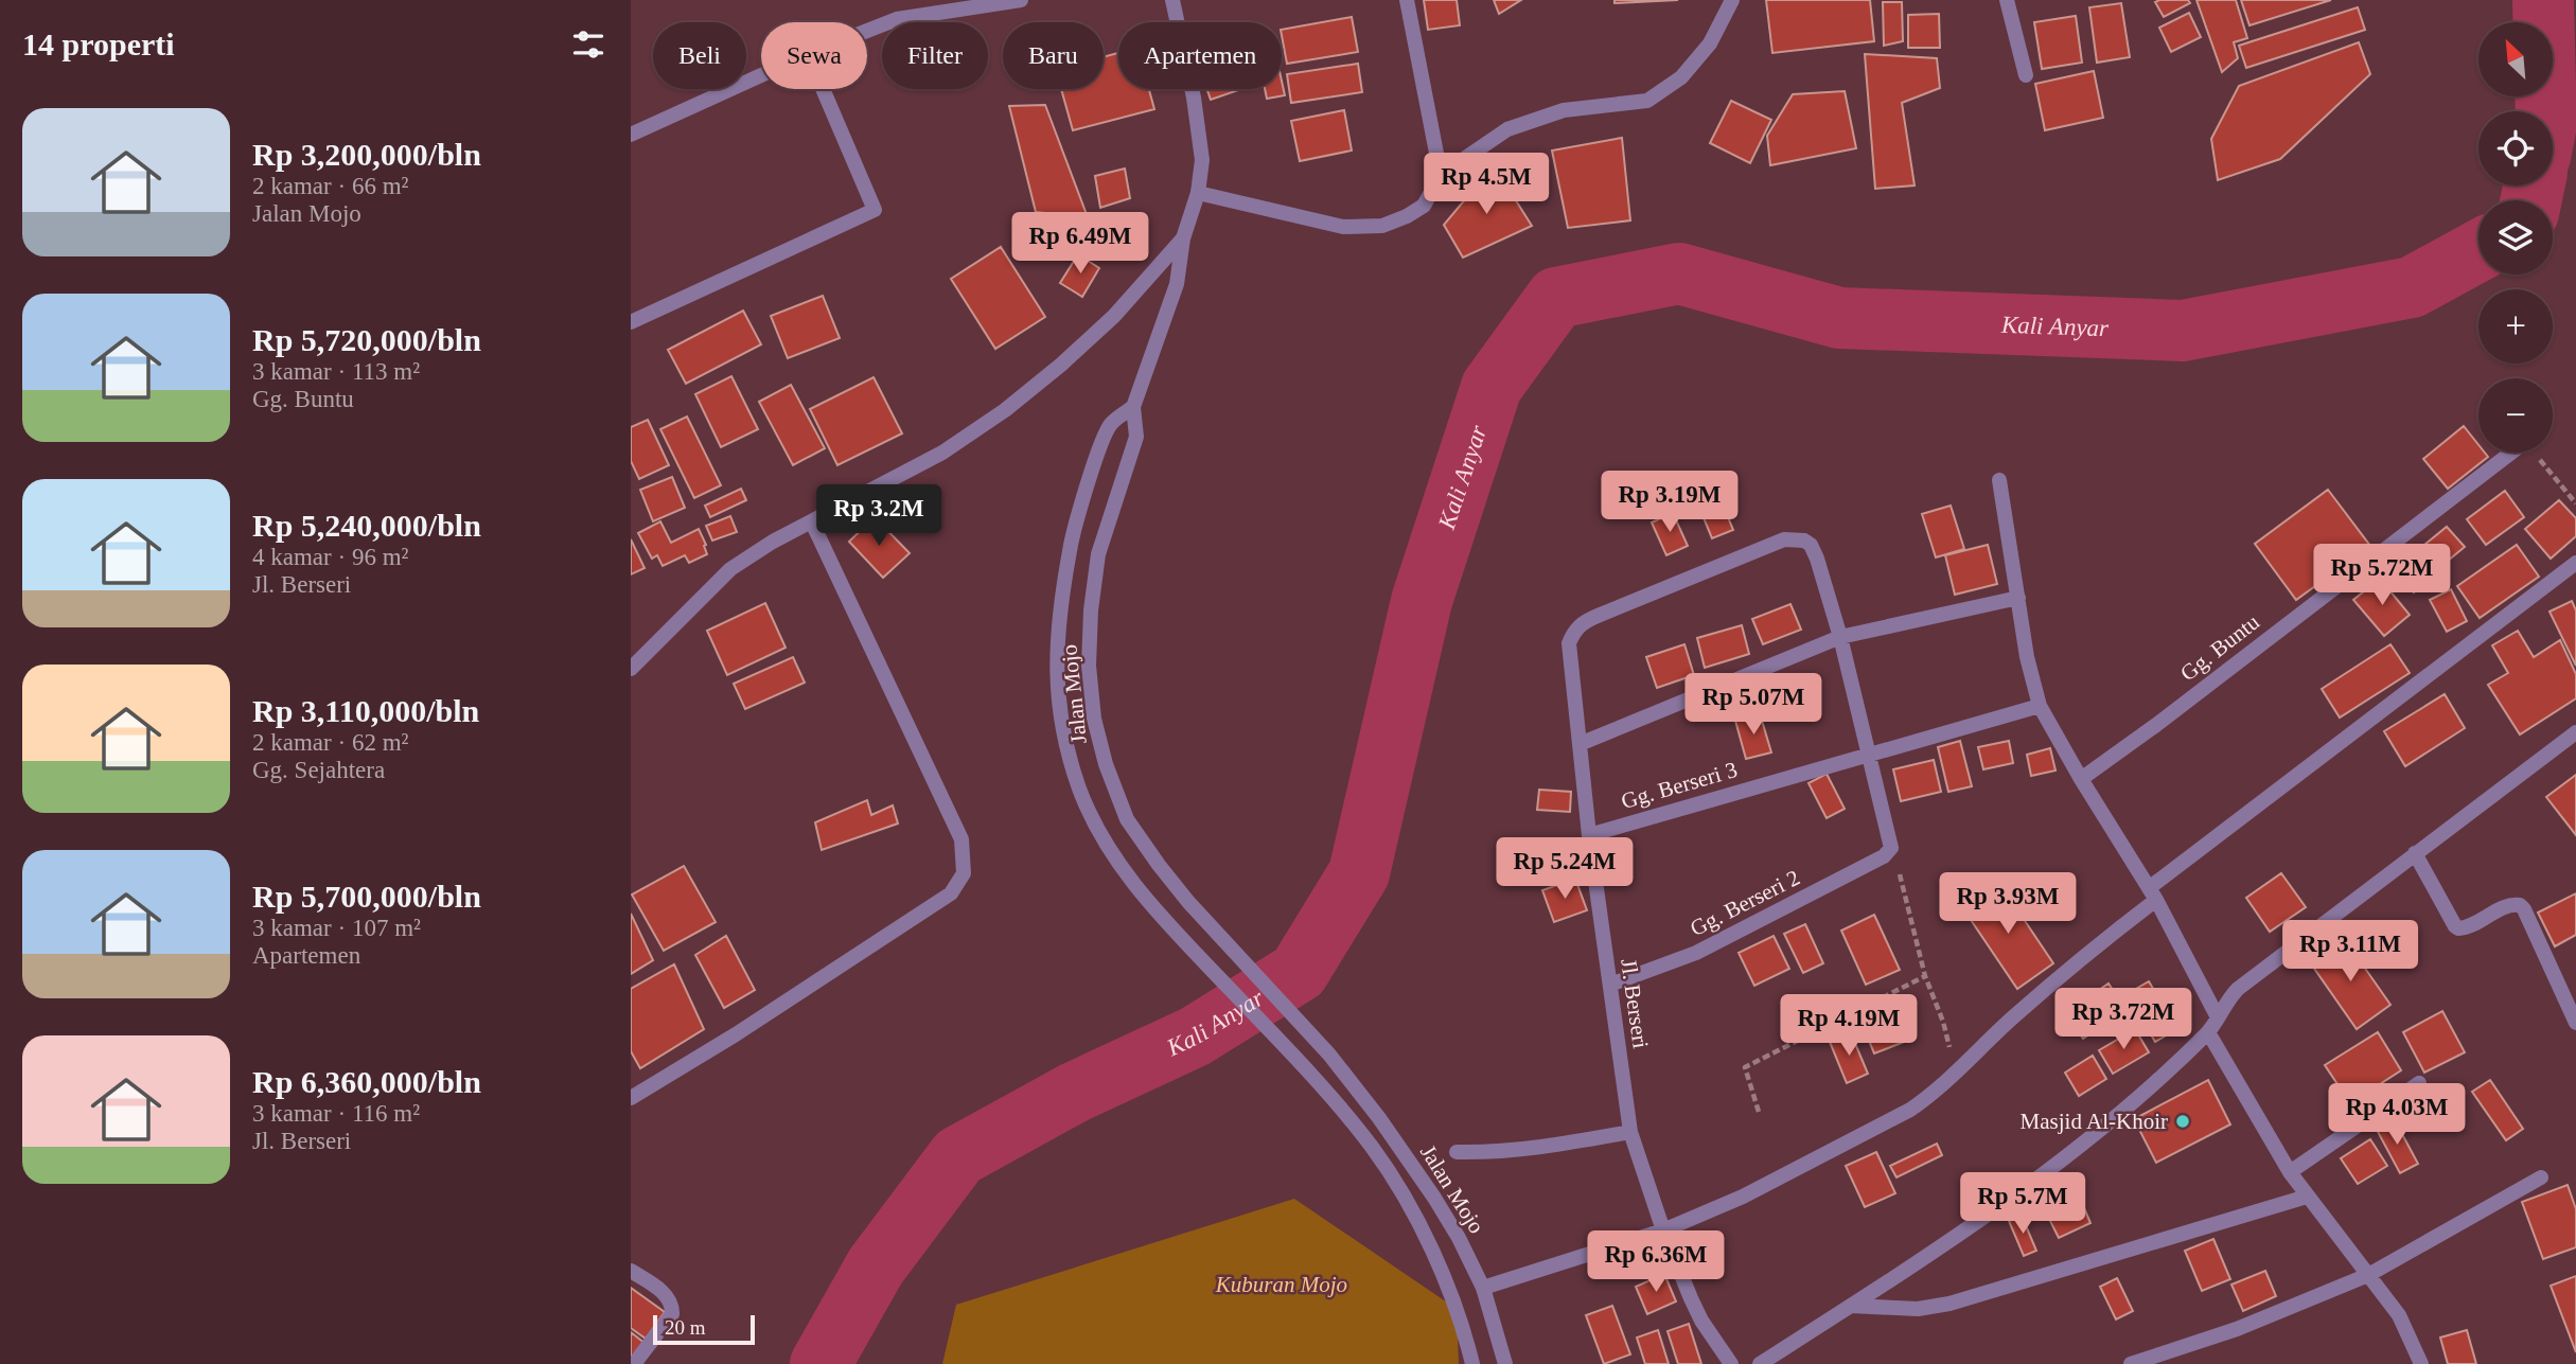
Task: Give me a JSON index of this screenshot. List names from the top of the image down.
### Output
{
  "streets": {
    "street": [
      "Gg. Buntu",
      "Jalan Mojo",
      "Gg. Berseri 3",
      "Gg. Berseri 2",
      "Jl. Berseri"
    ]
  },
  "crossings": [
    ["Gg. Berseri 3", "Jl. Berseri"],
    ["Gg. Berseri 2", "Jl. Berseri"]
  ],
  "water": ["Kali Anyar"],
  "parks": ["Kuburan Mojo"],
  "places": ["Masjid Al-Khoir"],
  "scale_bar": "20 m",
  "north": "top left",
  "page": {
    "heading": "14 properti",
    "map_buttons": ["+", "−"],
    "chip": [
      "Beli",
      "Sewa",
      "Filter",
      "Baru",
      "Apartemen"
    ],
    "list": [
      {
        "name": "Rp 3,200,000/bln",
        "note": "2 kamar · 66 m² · Jalan Mojo"
      },
      {
        "name": "Rp 5,720,000/bln",
        "note": "3 kamar · 113 m² · Gg. Buntu"
      },
      {
        "name": "Rp 5,240,000/bln",
        "note": "4 kamar · 96 m² · Jl. Berseri"
      },
      {
        "name": "Rp 3,110,000/bln",
        "note": "2 kamar · 62 m² · Gg. Sejahtera"
      },
      {
        "name": "Rp 5,700,000/bln",
        "note": "3 kamar · 107 m² · Apartemen"
      },
      {
        "name": "Rp 6,360,000/bln",
        "note": "3 kamar · 116 m² · Jl. Berseri"
      }
    ],
    "price": [
      "Rp 4.5M",
      "Rp 6.49M",
      "Rp 3.19M",
      "Rp 3.2M",
      "Rp 5.72M",
      "Rp 5.07M",
      "Rp 5.24M",
      "Rp 3.93M",
      "Rp 3.11M",
      "Rp 3.72M",
      "Rp 4.19M",
      "Rp 4.03M",
      "Rp 5.7M",
      "Rp 6.36M"
    ],
    "scale": "20 m"
  }
}
